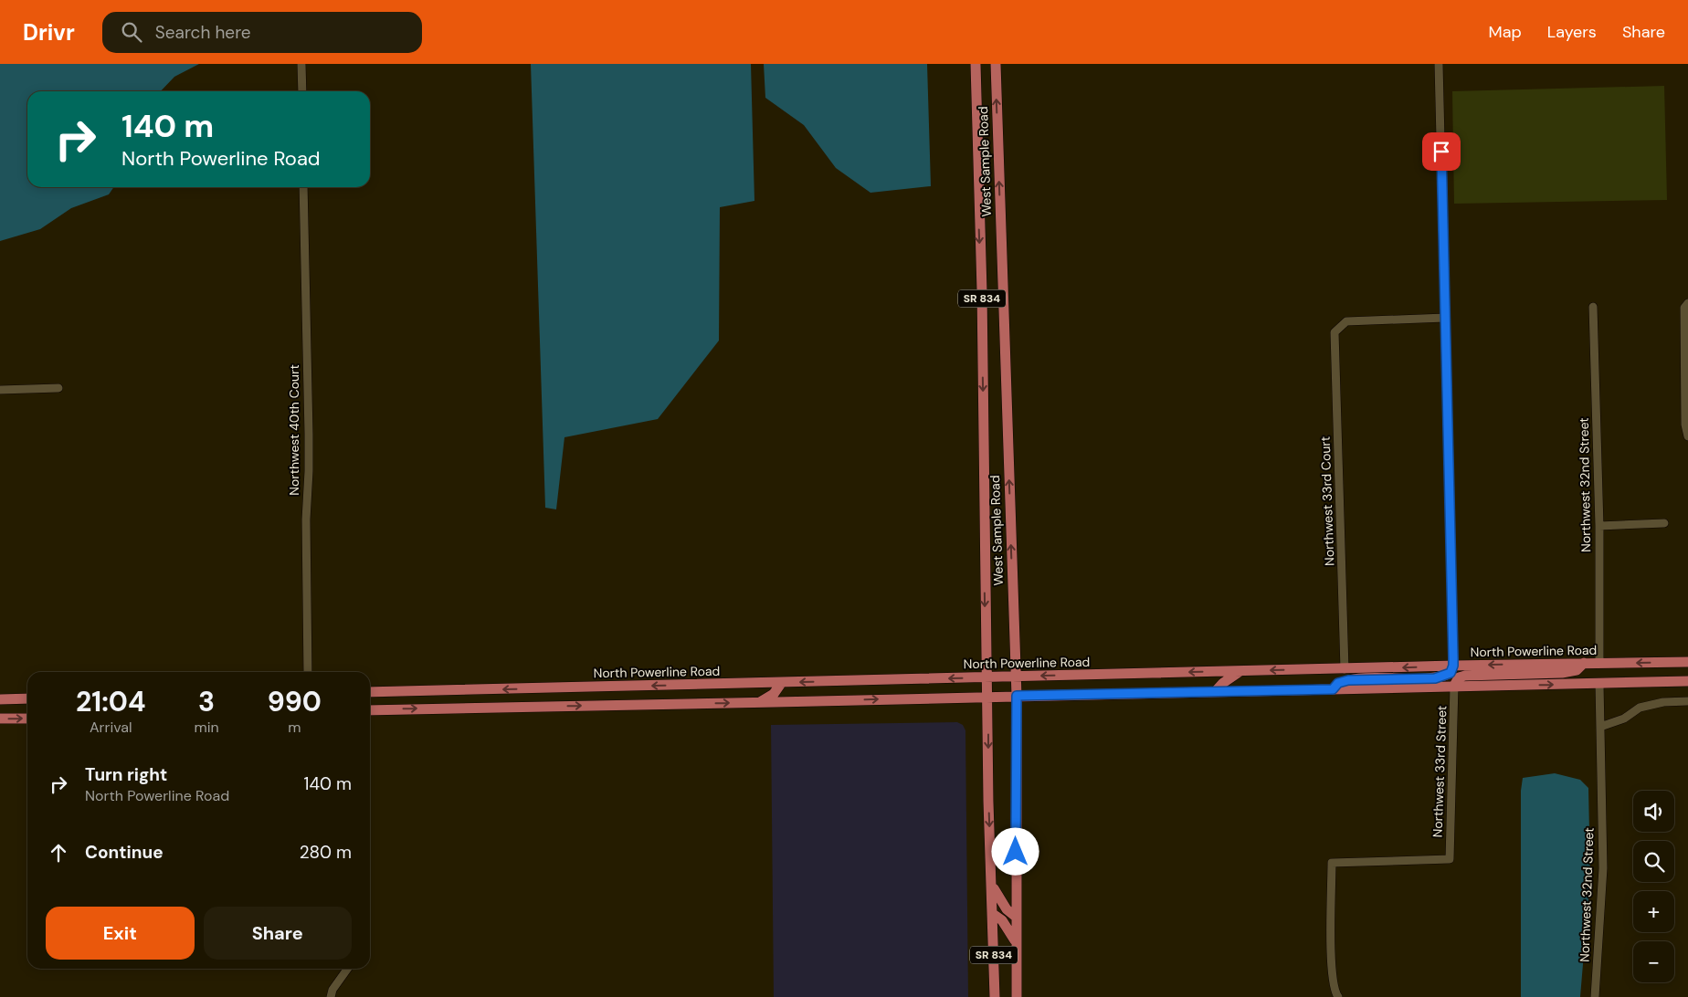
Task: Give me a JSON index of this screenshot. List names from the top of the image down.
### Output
{
  "streets": {
    "main road": ["West Sample Road", "SR 834", "North Powerline Road"],
    "street": [
      "Northwest 40th Court",
      "Northwest 32nd Street",
      "Northwest 33rd Court",
      "Northwest 33rd Street"
    ]
  },
  "crossings": [
    ["West Sample Road", "North Powerline Road"],
    ["Northwest 32nd Street", "North Powerline Road"],
    ["Northwest 33rd Court", "North Powerline Road"]
  ],
  "page": {
    "header": "Drivr",
    "search": "Search here",
    "nav": ["Map", "Layers", "Share"],
    "turn": ["140 m", "North Powerline Road"],
    "eta": [
      "21:04",
      "Arrival",
      "3",
      "min",
      "990",
      "m"
    ],
    "list": [
      {
        "name": "Turn right",
        "note": "North Powerline Road",
        "value": "140 m"
      },
      {
        "name": "Continue",
        "value": "280 m"
      }
    ],
    "map_buttons": ["+", "−"],
    "buttons": ["Exit", "Share"]
  }
}
